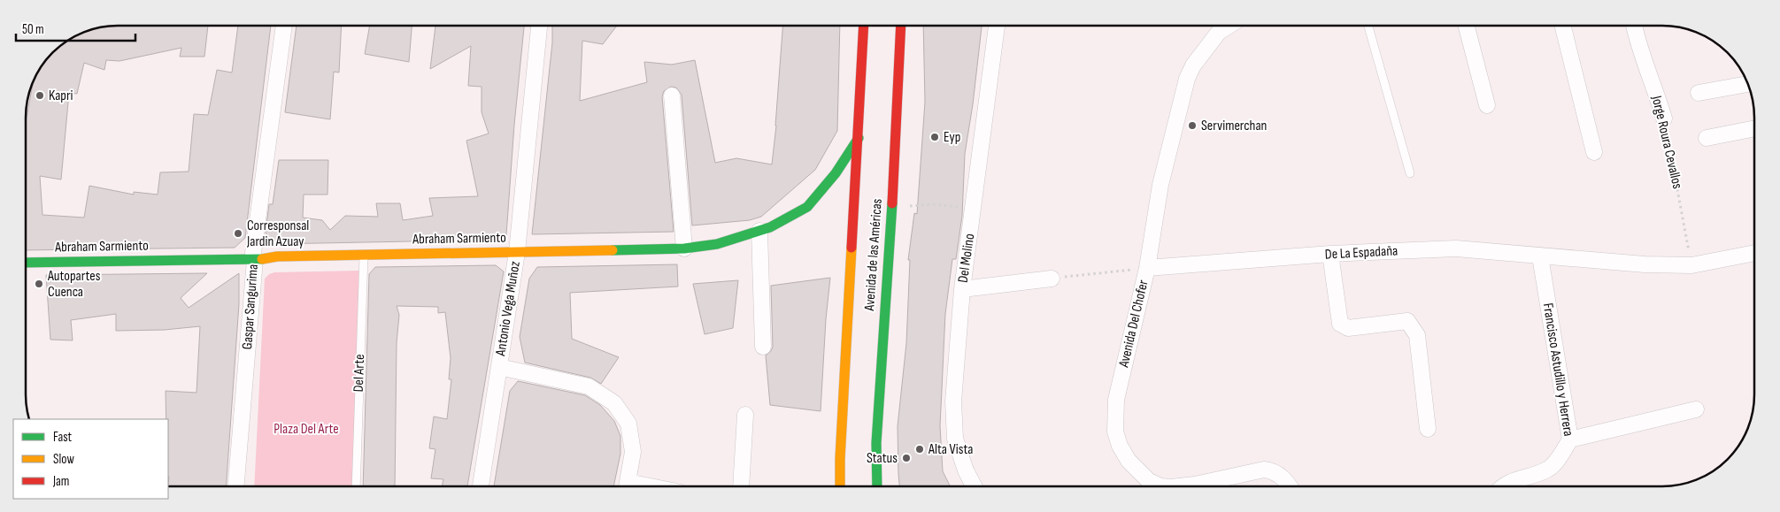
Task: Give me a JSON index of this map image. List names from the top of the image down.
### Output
{
  "streets": {
    "main road": ["Abraham Sarmiento", "Avenida de las Américas"],
    "street": [
      "Jorge Roura Cevallos",
      "De La Espadaña",
      "Del Molino",
      "Gaspar Sangurima",
      "Antonio Vega Muñoz",
      "Avenida Del Chofer",
      "Francisco Astudillo y Herrera"
    ],
    "lane": ["Del Arte"]
  },
  "crossings": [
    ["Jorge Roura Cevallos", "De La Espadaña"],
    ["Abraham Sarmiento", "Avenida de las Américas"],
    ["Abraham Sarmiento", "Gaspar Sangurima"],
    ["Abraham Sarmiento", "Antonio Vega Muñoz"],
    ["Abraham Sarmiento", "Del Arte"],
    ["De La Espadaña", "Avenida Del Chofer"],
    ["De La Espadaña", "Francisco Astudillo y Herrera"]
  ],
  "parks": ["Plaza Del Arte"],
  "places": [
    "Kapri",
    "Servimerchan",
    "Eyp",
    "Corresponsal Jardin Azuay",
    "Autopartes Cuenca",
    "Alta Vista",
    "Status"
  ],
  "legend": ["Fast", "Slow", "Jam"],
  "scale_bar": "50 m"
}
